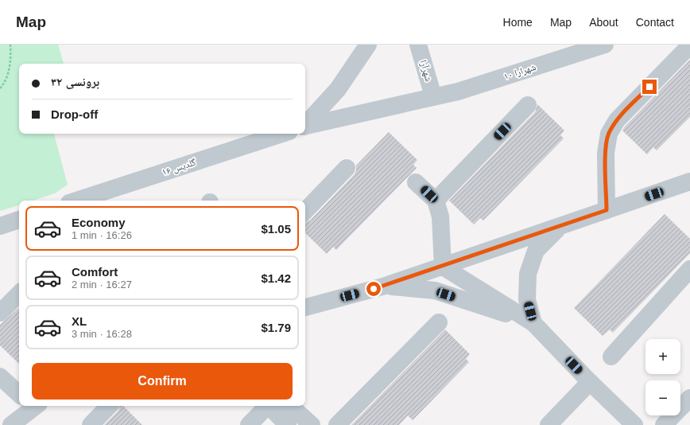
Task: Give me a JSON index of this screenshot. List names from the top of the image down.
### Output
{
  "streets": {
    "street": ["شهرآرا", "شهرارا ۱۰", "گلدیس ۱۶"]
  },
  "crossings": [
    ["شهرآرا", "شهرارا ۱۰"],
    ["شهرآرا", "گلدیس ۱۶"],
    ["شهرارا ۱۰", "گلدیس ۱۶"]
  ],
  "page": {
    "header": "Map",
    "nav": [
      "Home",
      "Map",
      "About",
      "Contact"
    ],
    "banner": ["برونسی ۳۲", "Drop-off"],
    "list": [
      {
        "name": "Economy",
        "note": "1 min · 16:26",
        "value": "$1.05"
      },
      {
        "name": "Comfort",
        "note": "2 min · 16:27",
        "value": "$1.42"
      },
      {
        "name": "XL",
        "note": "3 min · 16:28",
        "value": "$1.79"
      }
    ],
    "map_buttons": ["+", "−"],
    "buttons": "Confirm"
  }
}
